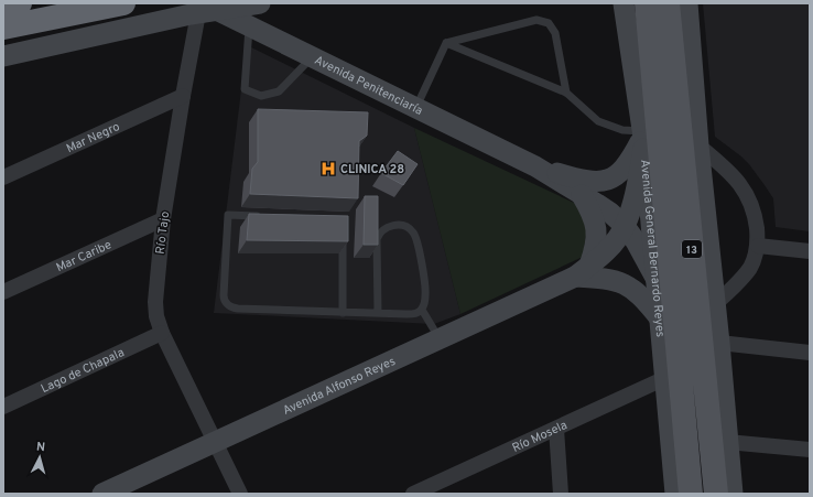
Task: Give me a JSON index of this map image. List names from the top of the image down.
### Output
{
  "streets": {
    "main road": ["Avenida General Bernardo Reyes", "13"],
    "street": [
      "Avenida Penitenciaría",
      "Mar Negro",
      "Río Tajo",
      "Mar Caribe",
      "Lago de Chapala",
      "Avenida Alfonso Reyes",
      "Río Mosela"
    ]
  },
  "crossings": [
    ["Avenida Penitenciaría", "Río Tajo"],
    ["Avenida Penitenciaría", "Avenida General Bernardo Reyes"],
    ["Avenida Penitenciaría", "Avenida Alfonso Reyes"],
    ["Mar Negro", "Río Tajo"],
    ["Río Tajo", "Mar Caribe"],
    ["Río Tajo", "Lago de Chapala"],
    ["Río Tajo", "Avenida Alfonso Reyes"],
    ["Avenida General Bernardo Reyes", "Avenida Alfonso Reyes"],
    ["Avenida General Bernardo Reyes", "Río Mosela"]
  ],
  "places": {
    "hospital": ["CLINICA 28"]
  },
  "north": "top"
}
